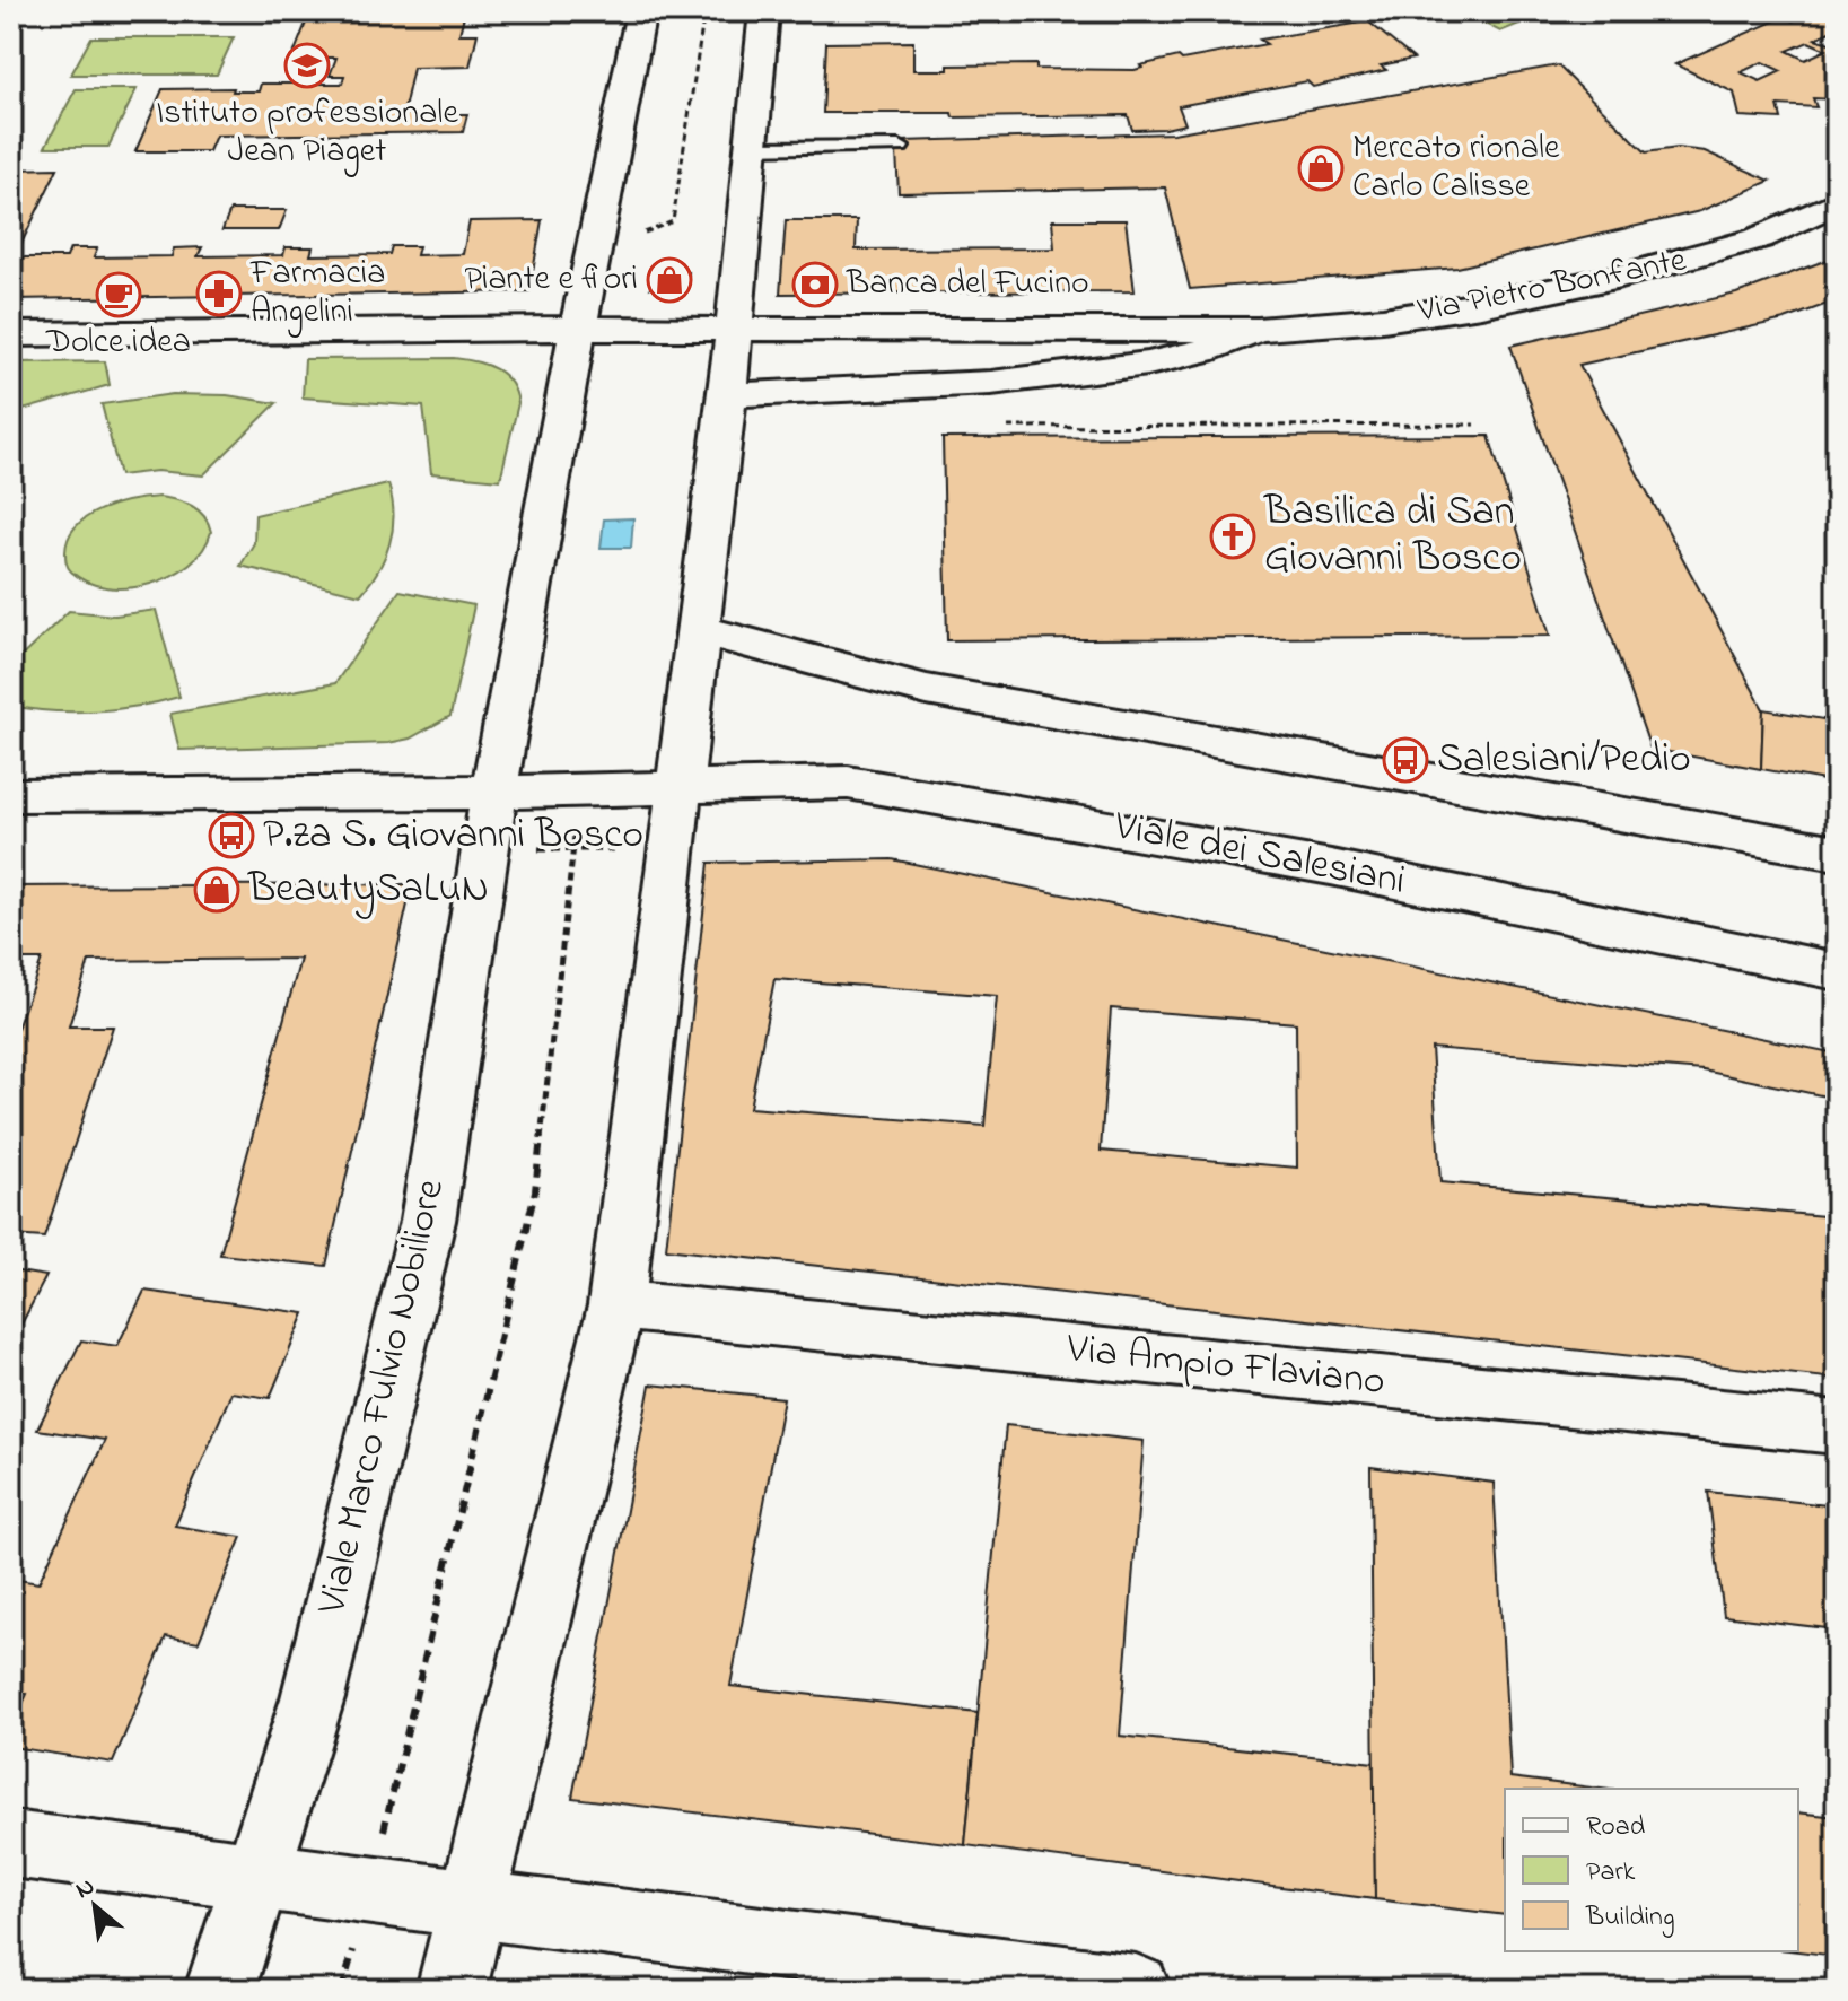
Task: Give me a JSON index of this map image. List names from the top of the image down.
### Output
{
  "streets": {
    "street": [
      "Via Pietro Bonfante",
      "Viale dei Salesiani",
      "Via Ampio Flaviano",
      "Viale Marco Fulvio Nobiliore"
    ]
  },
  "crossings": [
    ["Via Pietro Bonfante", "Viale Marco Fulvio Nobiliore"],
    ["Viale dei Salesiani", "Viale Marco Fulvio Nobiliore"]
  ],
  "places": {
    "school or university": ["Istituto professionale Jean Piaget"],
    "shop": ["Mercato rionale Carlo Calisse", "Piante e fiori", "BeautySaLuN"],
    "bank": ["Banca del Fucino"],
    "pharmacy": ["Farmacia Angelini"],
    "cafe": ["Dolce idea"],
    "church": ["Basilica di San Giovanni Bosco"],
    "bus stop": ["Salesiani/Pedio", "P.za S. Giovanni Bosco"]
  },
  "legend": ["Road", "Park", "Building"],
  "north": "top left"
}
